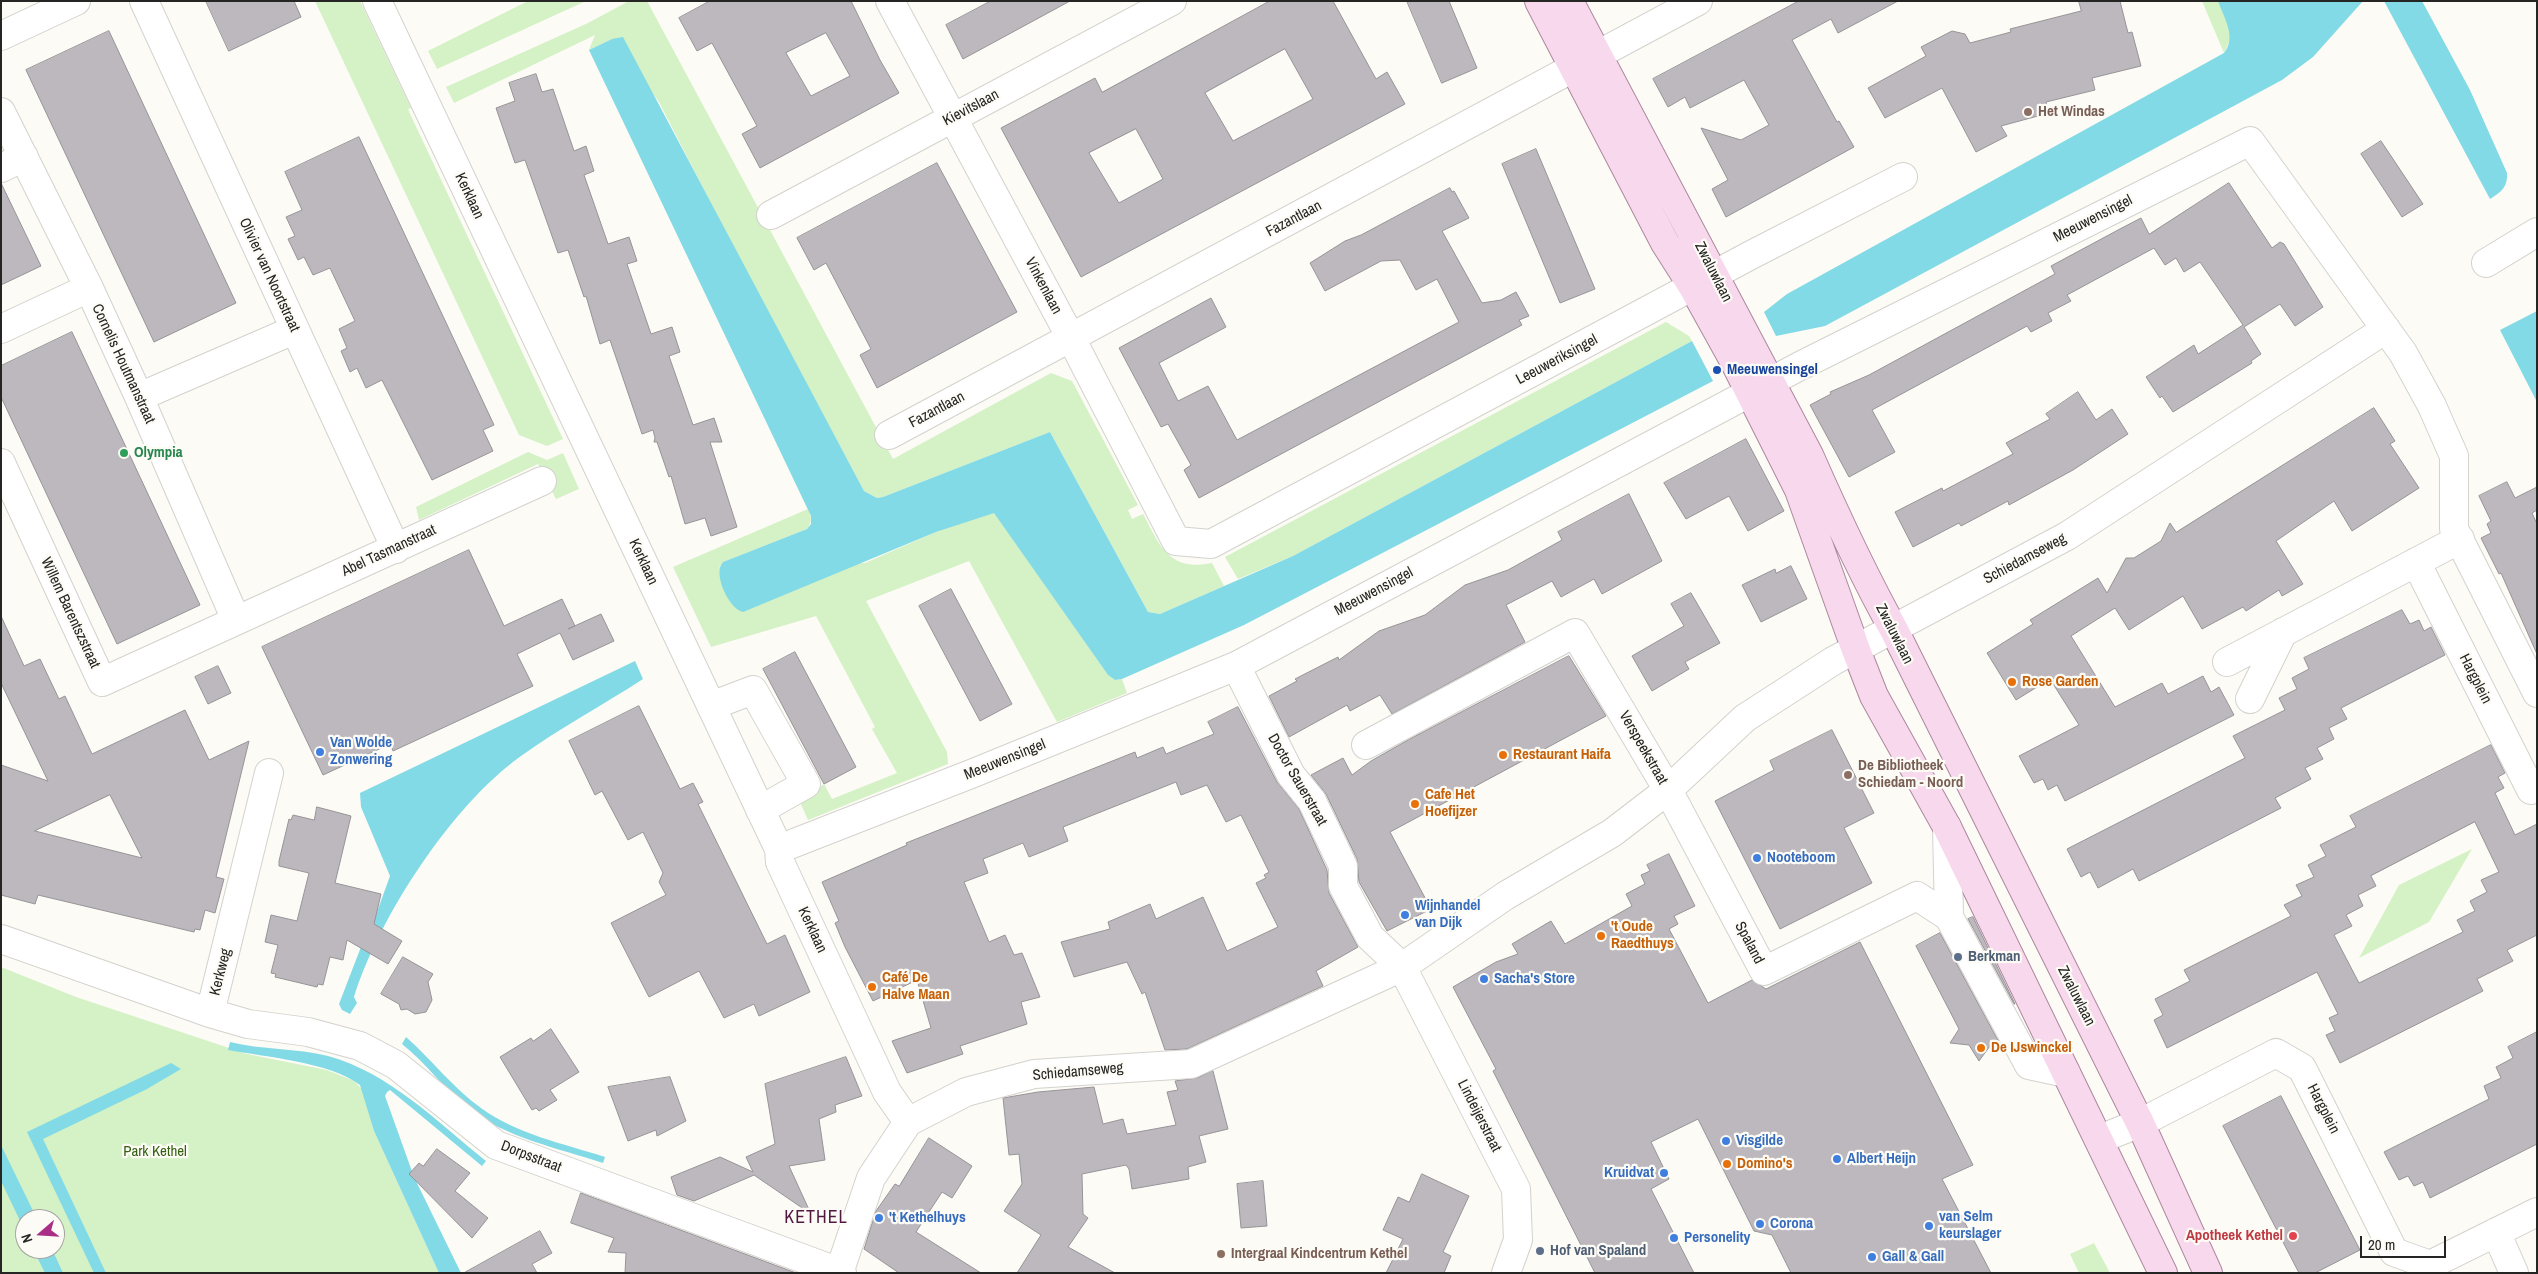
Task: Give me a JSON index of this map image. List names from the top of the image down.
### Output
{
  "streets": {
    "main road": ["Zwaluwlaan"],
    "street": [
      "Kievitslaan",
      "Kerklaan",
      "Fazantlaan",
      "Meeuwensingel",
      "Olivier van Noortstraat",
      "Vinkenlaan",
      "Leeuweriksingel",
      "Cornelis Houtmanstraat",
      "Abel Tasmanstraat",
      "Schiedamseweg",
      "Willem Barentszstraat",
      "Hargplein",
      "Verspeekstraat",
      "Doctor Sauerstraat",
      "Spaland",
      "Kerkweg",
      "Lindeijerstraat",
      "Dorpsstraat"
    ]
  },
  "crossings": [
    ["Kievitslaan", "Vinkenlaan"],
    ["Kerklaan", "Meeuwensingel"],
    ["Kerklaan", "Schiedamseweg"],
    ["Fazantlaan", "Zwaluwlaan"],
    ["Fazantlaan", "Vinkenlaan"],
    ["Meeuwensingel", "Zwaluwlaan"],
    ["Meeuwensingel", "Schiedamseweg"],
    ["Meeuwensingel", "Doctor Sauerstraat"],
    ["Zwaluwlaan", "Leeuweriksingel"],
    ["Zwaluwlaan", "Schiedamseweg"],
    ["Zwaluwlaan", "Hargplein"],
    ["Olivier van Noortstraat", "Abel Tasmanstraat"],
    ["Vinkenlaan", "Leeuweriksingel"],
    ["Cornelis Houtmanstraat", "Abel Tasmanstraat"],
    ["Cornelis Houtmanstraat", "Willem Barentszstraat"],
    ["Abel Tasmanstraat", "Willem Barentszstraat"],
    ["Schiedamseweg", "Verspeekstraat"],
    ["Schiedamseweg", "Doctor Sauerstraat"],
    ["Schiedamseweg", "Spaland"],
    ["Schiedamseweg", "Lindeijerstraat"],
    ["Schiedamseweg", "Dorpsstraat"],
    ["Verspeekstraat", "Doctor Sauerstraat"],
    ["Verspeekstraat", "Spaland"],
    ["Verspeekstraat", "Lindeijerstraat"],
    ["Doctor Sauerstraat", "Lindeijerstraat"],
    ["Kerkweg", "Dorpsstraat"]
  ],
  "districts": ["KETHEL"],
  "parks": ["Park Kethel"],
  "places": [
    "Het Windas",
    "Meeuwensingel",
    "Olympia",
    "Rose Garden",
    "Van Wolde Zonwering",
    "Restaurant Haifa",
    "De Bibliotheek Schiedam - Noord",
    "Cafe Het Hoefijzer",
    "Nooteboom",
    "Wijnhandel van Dijk",
    "'t Oude Raedthuys",
    "Berkman",
    "Sacha's Store",
    "Café De Halve Maan",
    "De IJswinckel",
    "Visgilde",
    "Albert Heijn",
    "Domino's",
    "Kruidvat",
    "'t Kethelhuys",
    "Corona",
    "van Selm keurslager",
    "Apotheek Kethel",
    "Personelity",
    "Hof van Spaland",
    "Intergraal Kindcentrum Kethel",
    "Gall & Gall"
  ],
  "scale_bar": "20 m",
  "north": "left"
}
